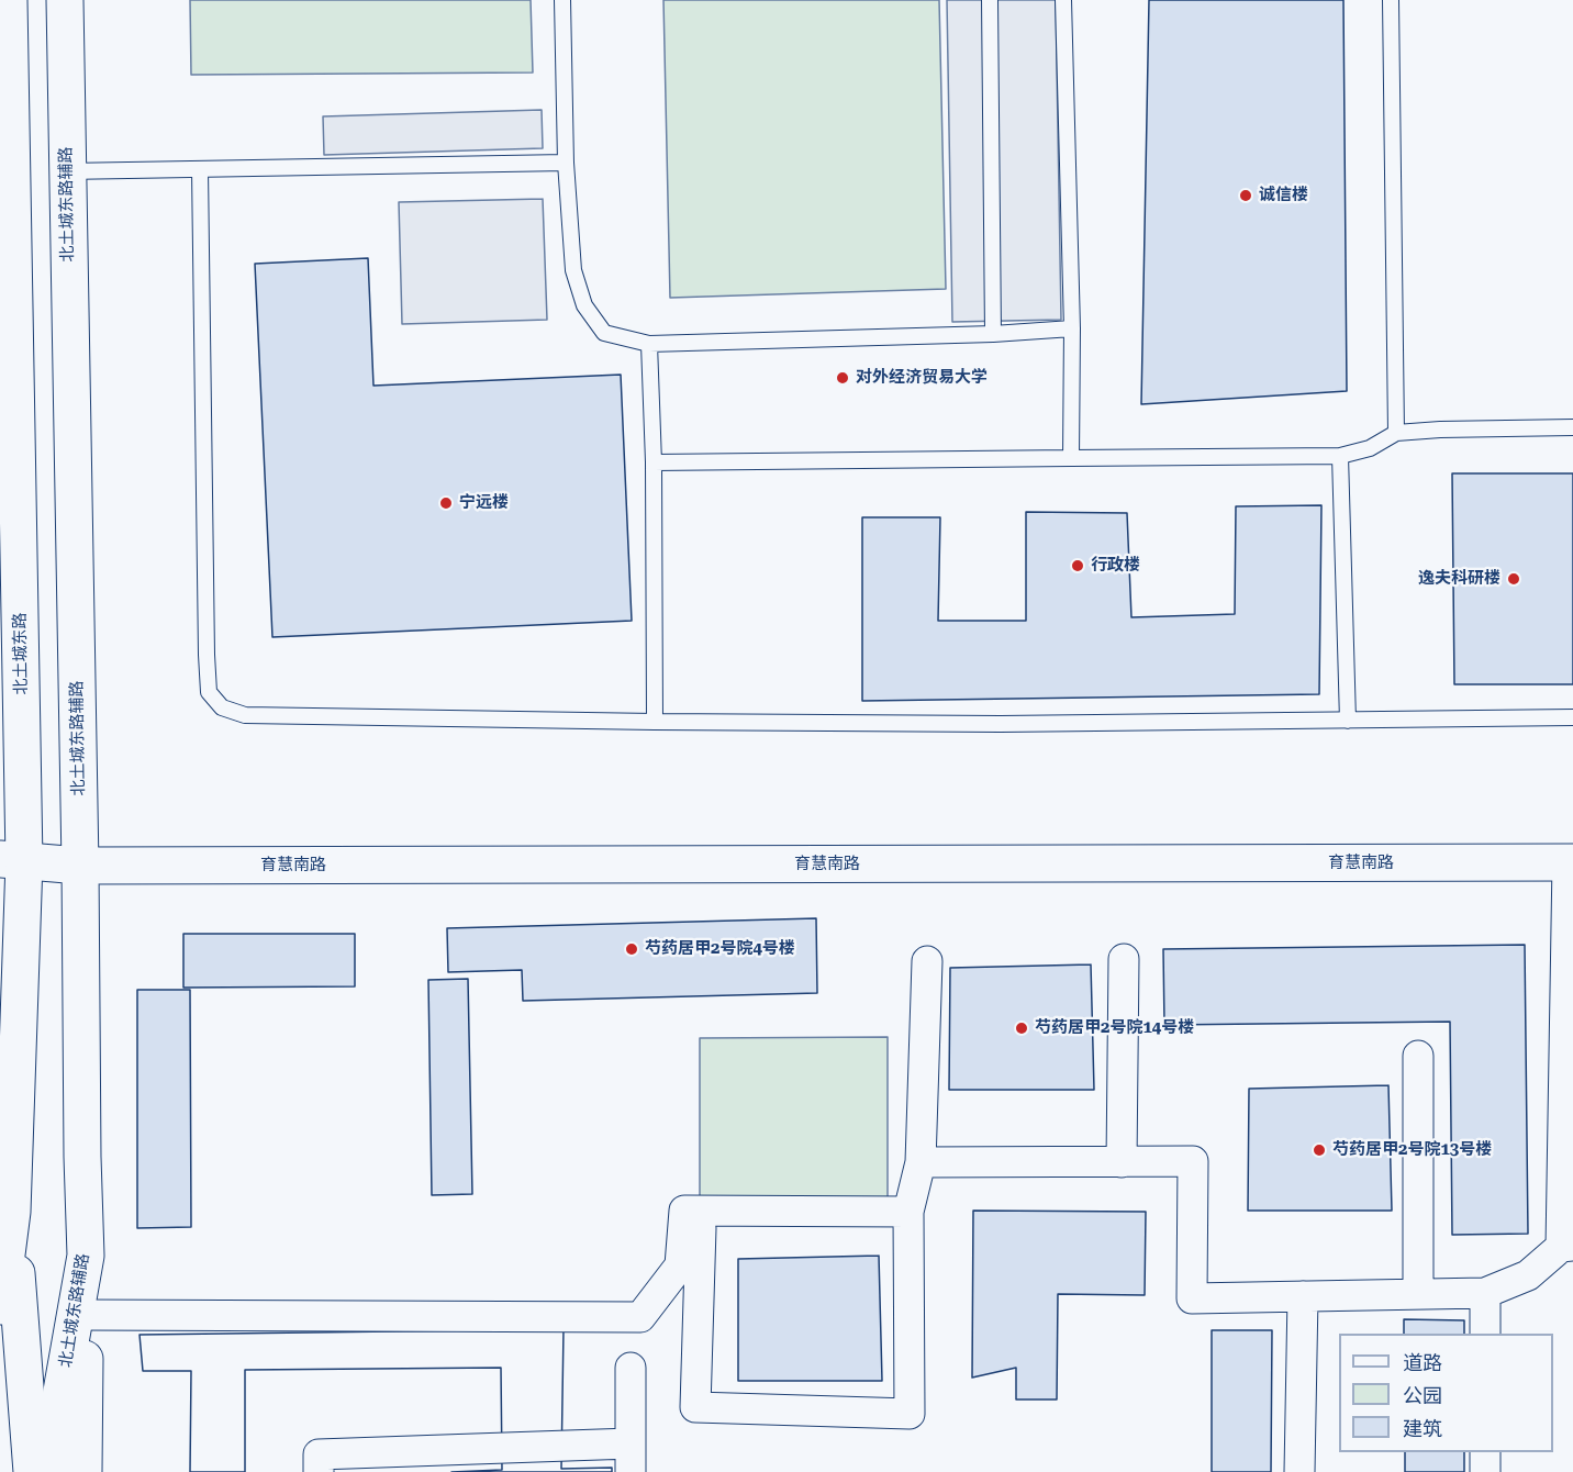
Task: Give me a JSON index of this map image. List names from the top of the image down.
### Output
{
  "streets": {
    "street": ["北土城东路辅路", "北土城东路", "育慧南路"]
  },
  "crossings": [
    ["北土城东路辅路", "育慧南路"],
    ["北土城东路", "育慧南路"]
  ],
  "places": [
    "诚信楼",
    "对外经济贸易大学",
    "宁远楼",
    "行政楼",
    "逸夫科研楼",
    "芍药居甲2号院4号楼",
    "芍药居甲2号院14号楼",
    "芍药居甲2号院13号楼"
  ],
  "legend": ["道路", "公园", "建筑"]
}
